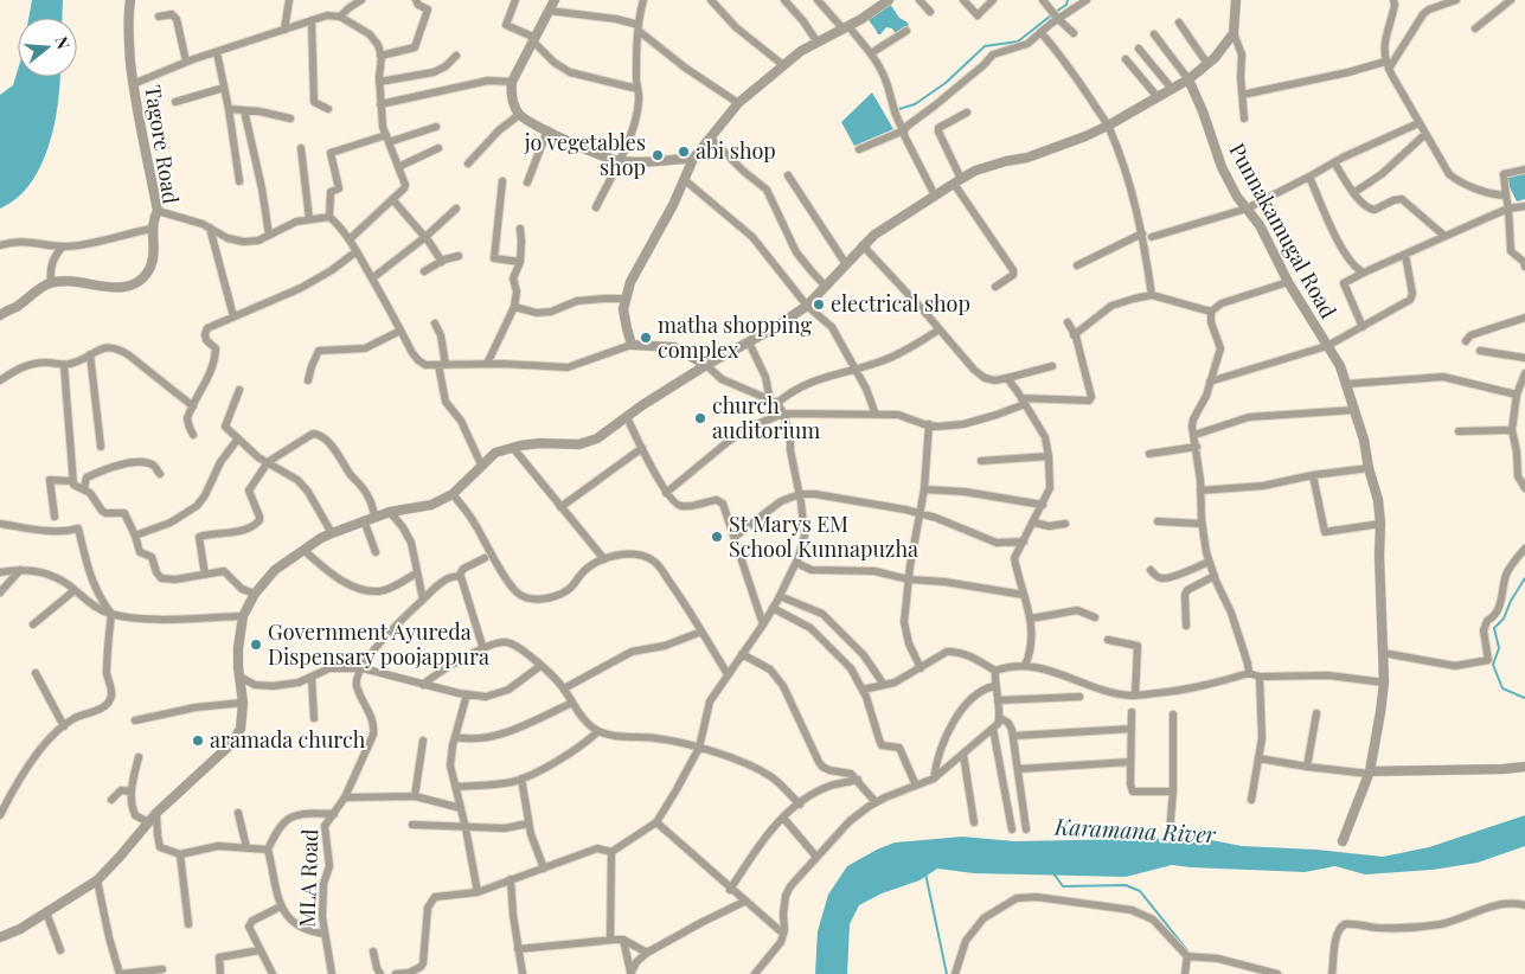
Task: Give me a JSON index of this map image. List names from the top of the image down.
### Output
{
  "streets": {
    "street": ["Tagore Road", "Punnakamugal Road", "MLA Road"]
  },
  "water": ["Karamana River"],
  "places": [
    "abi shop",
    "jo vegetables shop",
    "electrical shop",
    "matha shopping complex",
    "church auditorium",
    "St Marys EM School Kunnapuzha",
    "Government Ayureda Dispensary poojappura",
    "aramada church"
  ],
  "north": "right"
}
